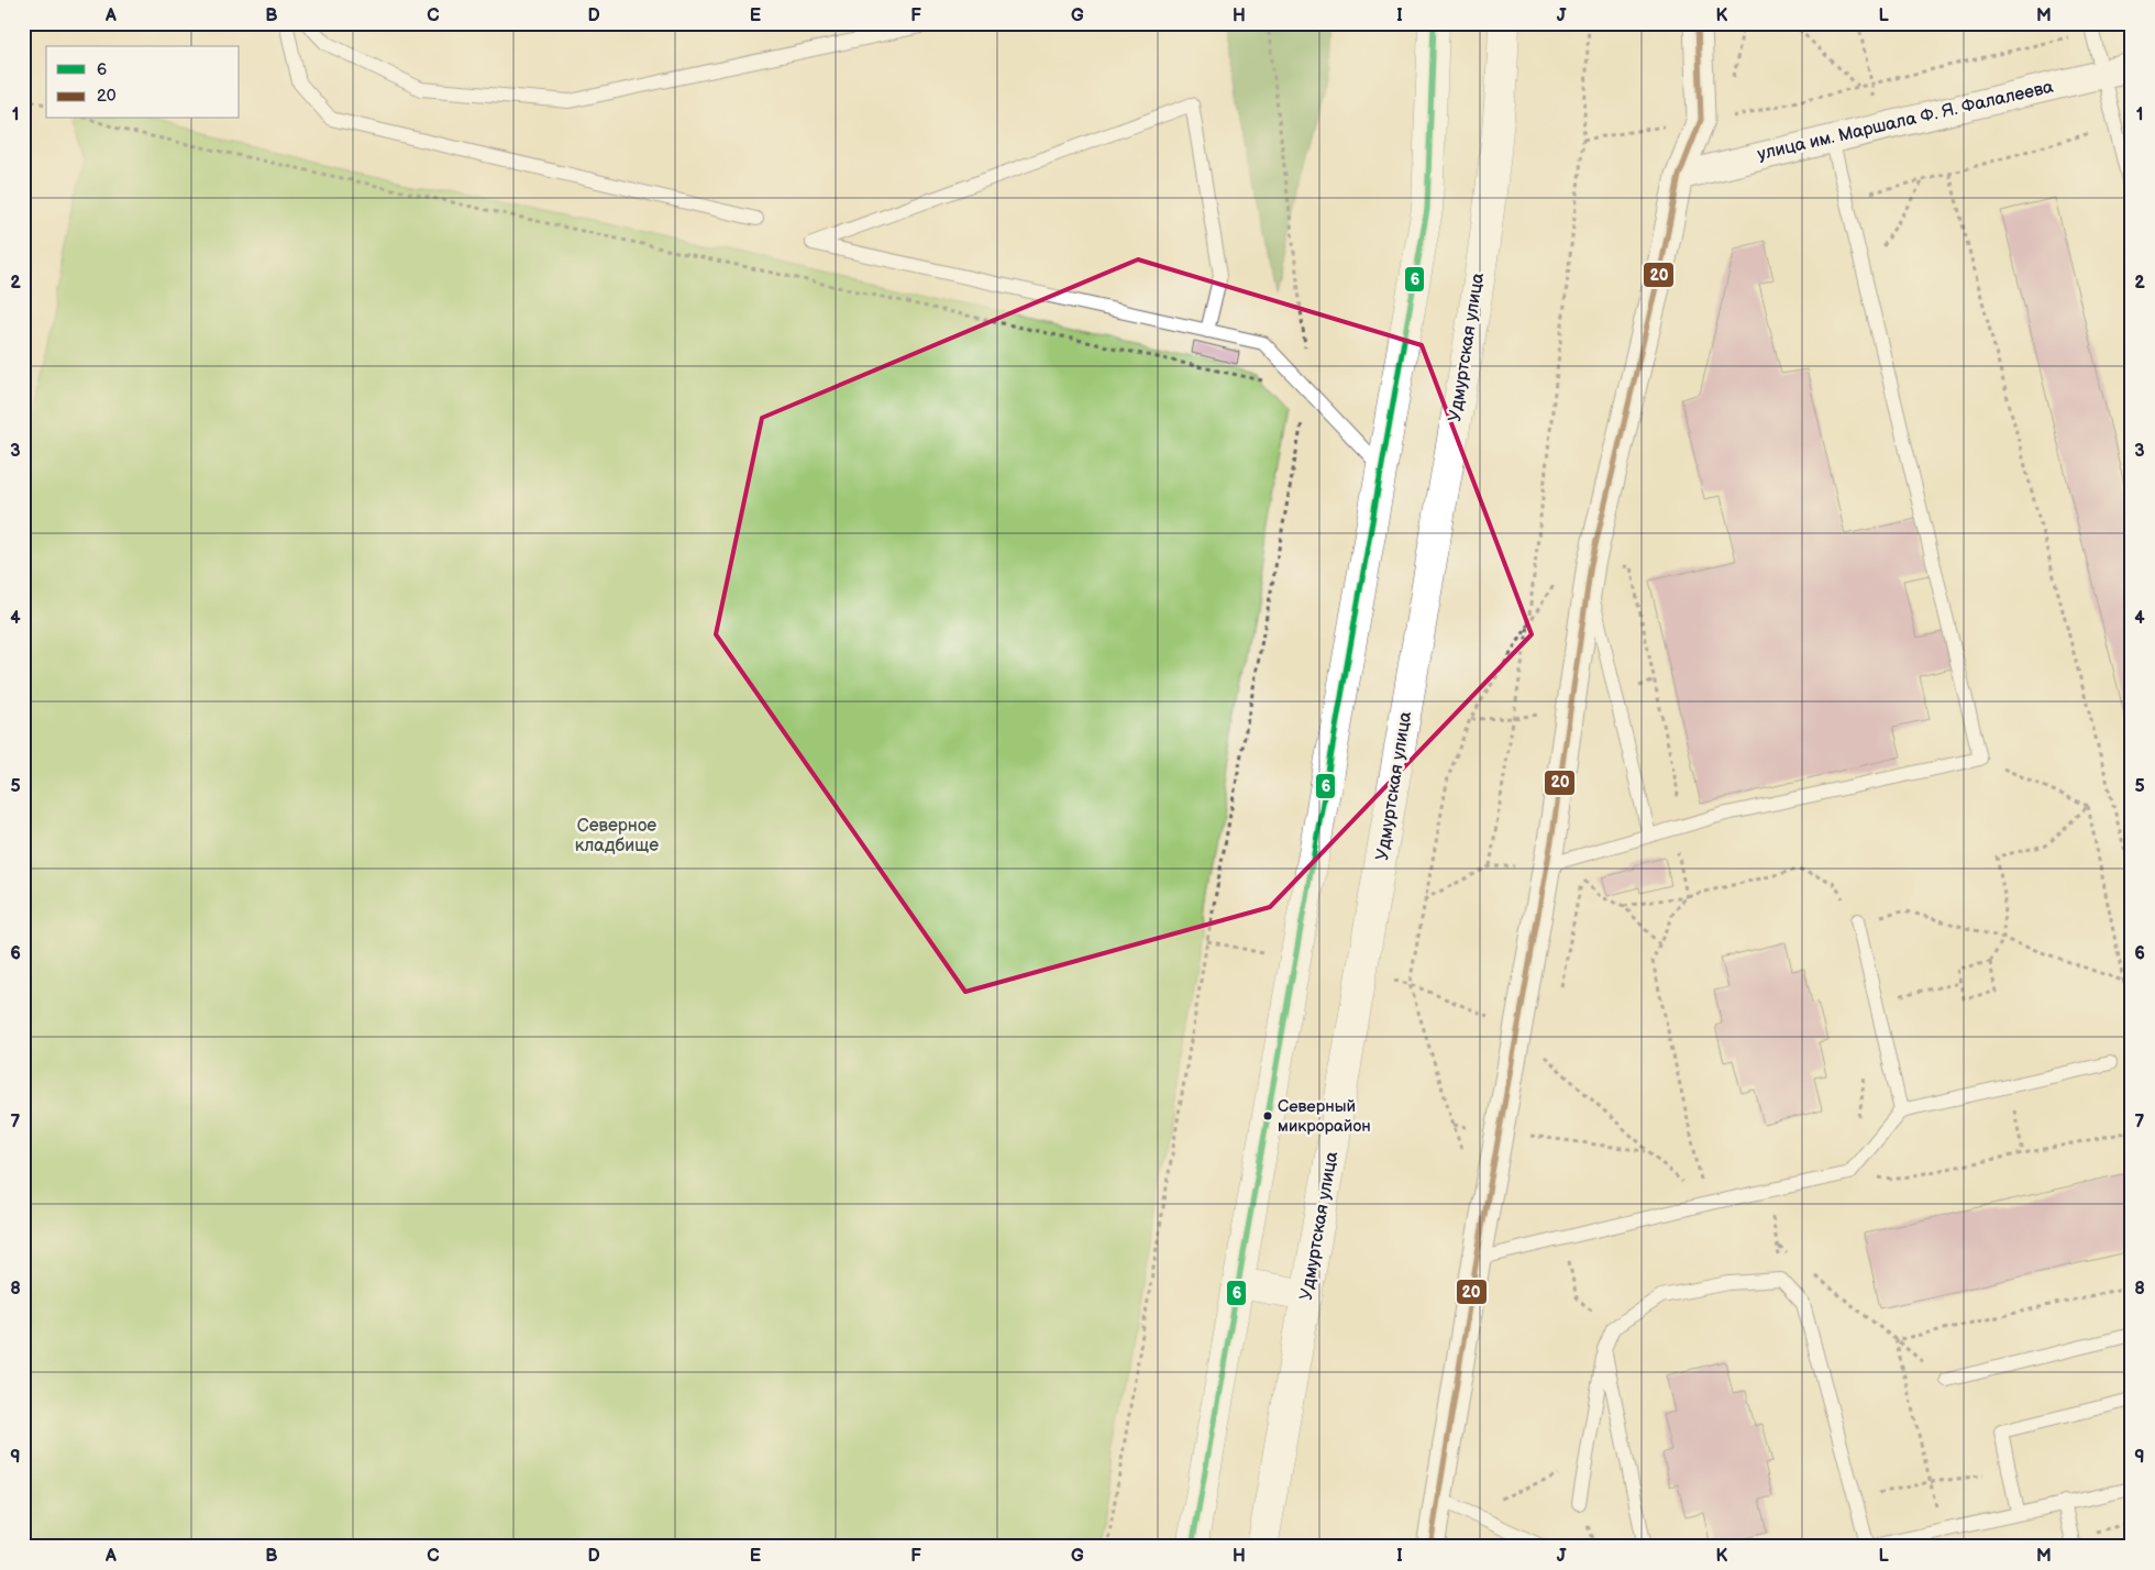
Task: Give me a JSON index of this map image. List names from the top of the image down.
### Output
{
  "streets": {
    "main road": ["Удмуртская улица"],
    "street": ["улица им. Маршала Ф. Я. Фалалеева"]
  },
  "parks": ["Северное кладбище"],
  "places": ["Северный микрорайон"],
  "lines": ["transit line 6", "transit line 20"],
  "legend": ["6", "20"],
  "grid": {
    "columns": [
      "A",
      "B",
      "C",
      "D",
      "E",
      "F",
      "G",
      "H",
      "I",
      "J",
      "K",
      "L",
      "M"
    ],
    "rows": [
      "1",
      "2",
      "3",
      "4",
      "5",
      "6",
      "7",
      "8",
      "9"
    ]
  }
}
